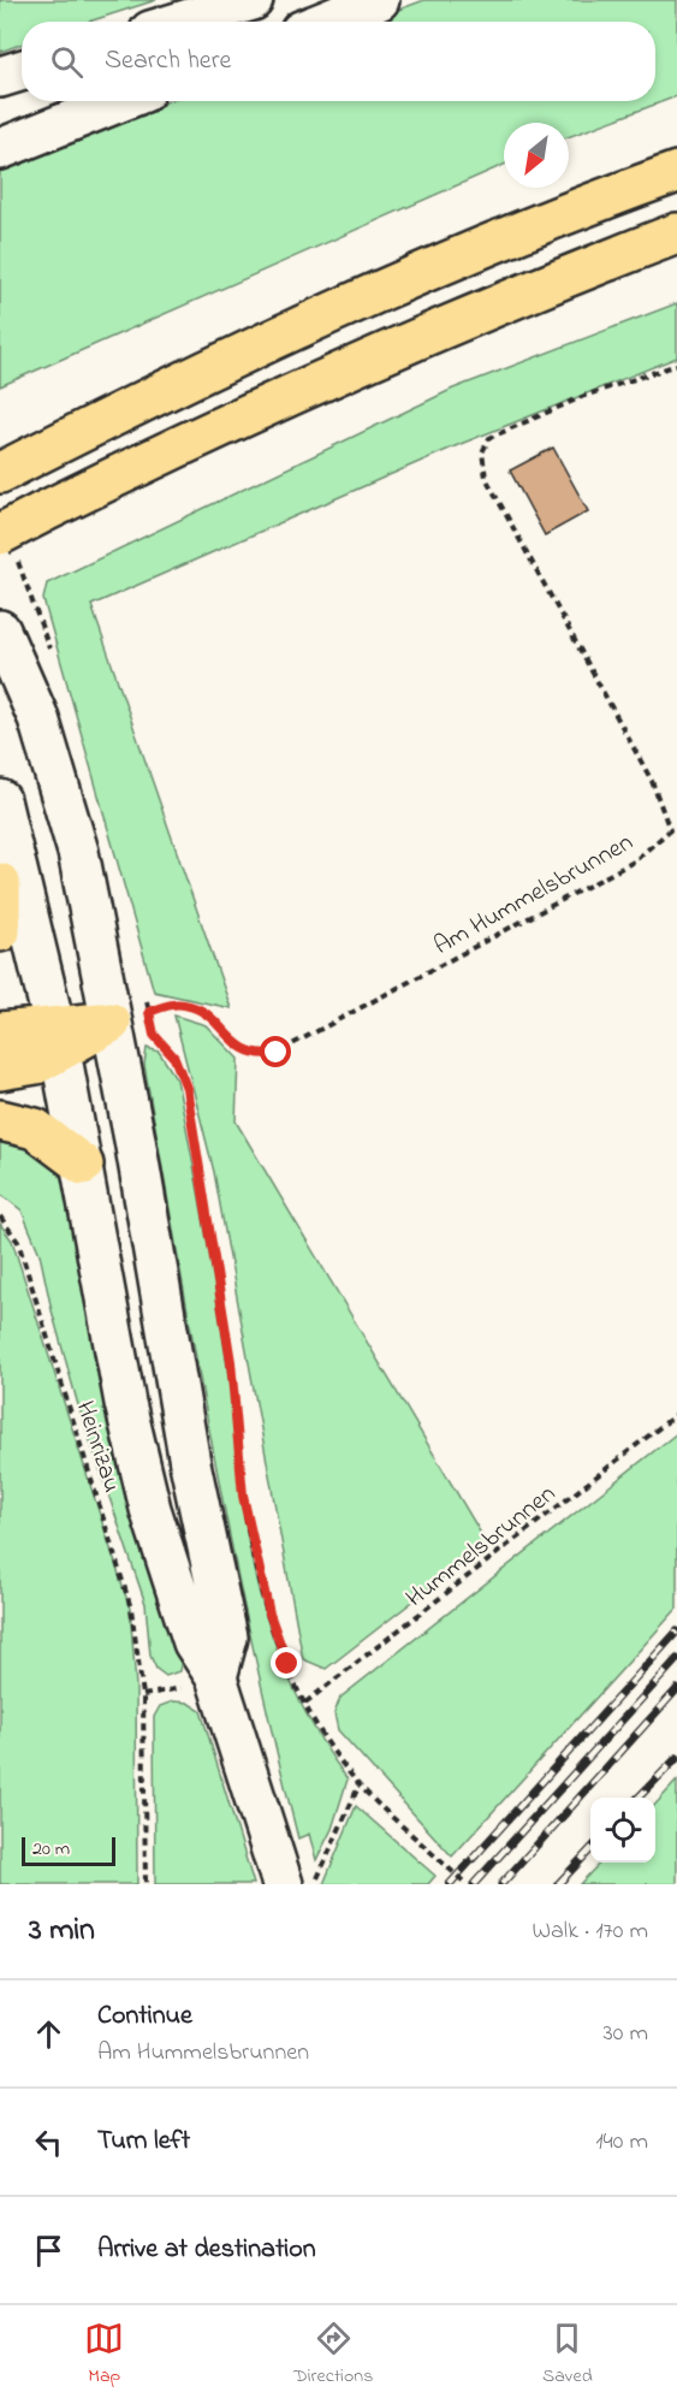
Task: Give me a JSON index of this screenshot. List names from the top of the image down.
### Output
{
  "streets": {
    "path": ["Am Hummelsbrunnen", "Heinrizau", "Hummelsbrunnen"]
  },
  "scale_bar": "20 m",
  "north": "bottom left",
  "page": {
    "search": "Search here",
    "scale": "20 m",
    "heading": ["3 min", "Walk · 170 m"],
    "list": [
      ["Continue", "Am Hummelsbrunnen", "30 m"],
      ["Turn left", "140 m"],
      "Arrive at destination"
    ],
    "nav": ["Map", "Directions", "Saved"]
  }
}
